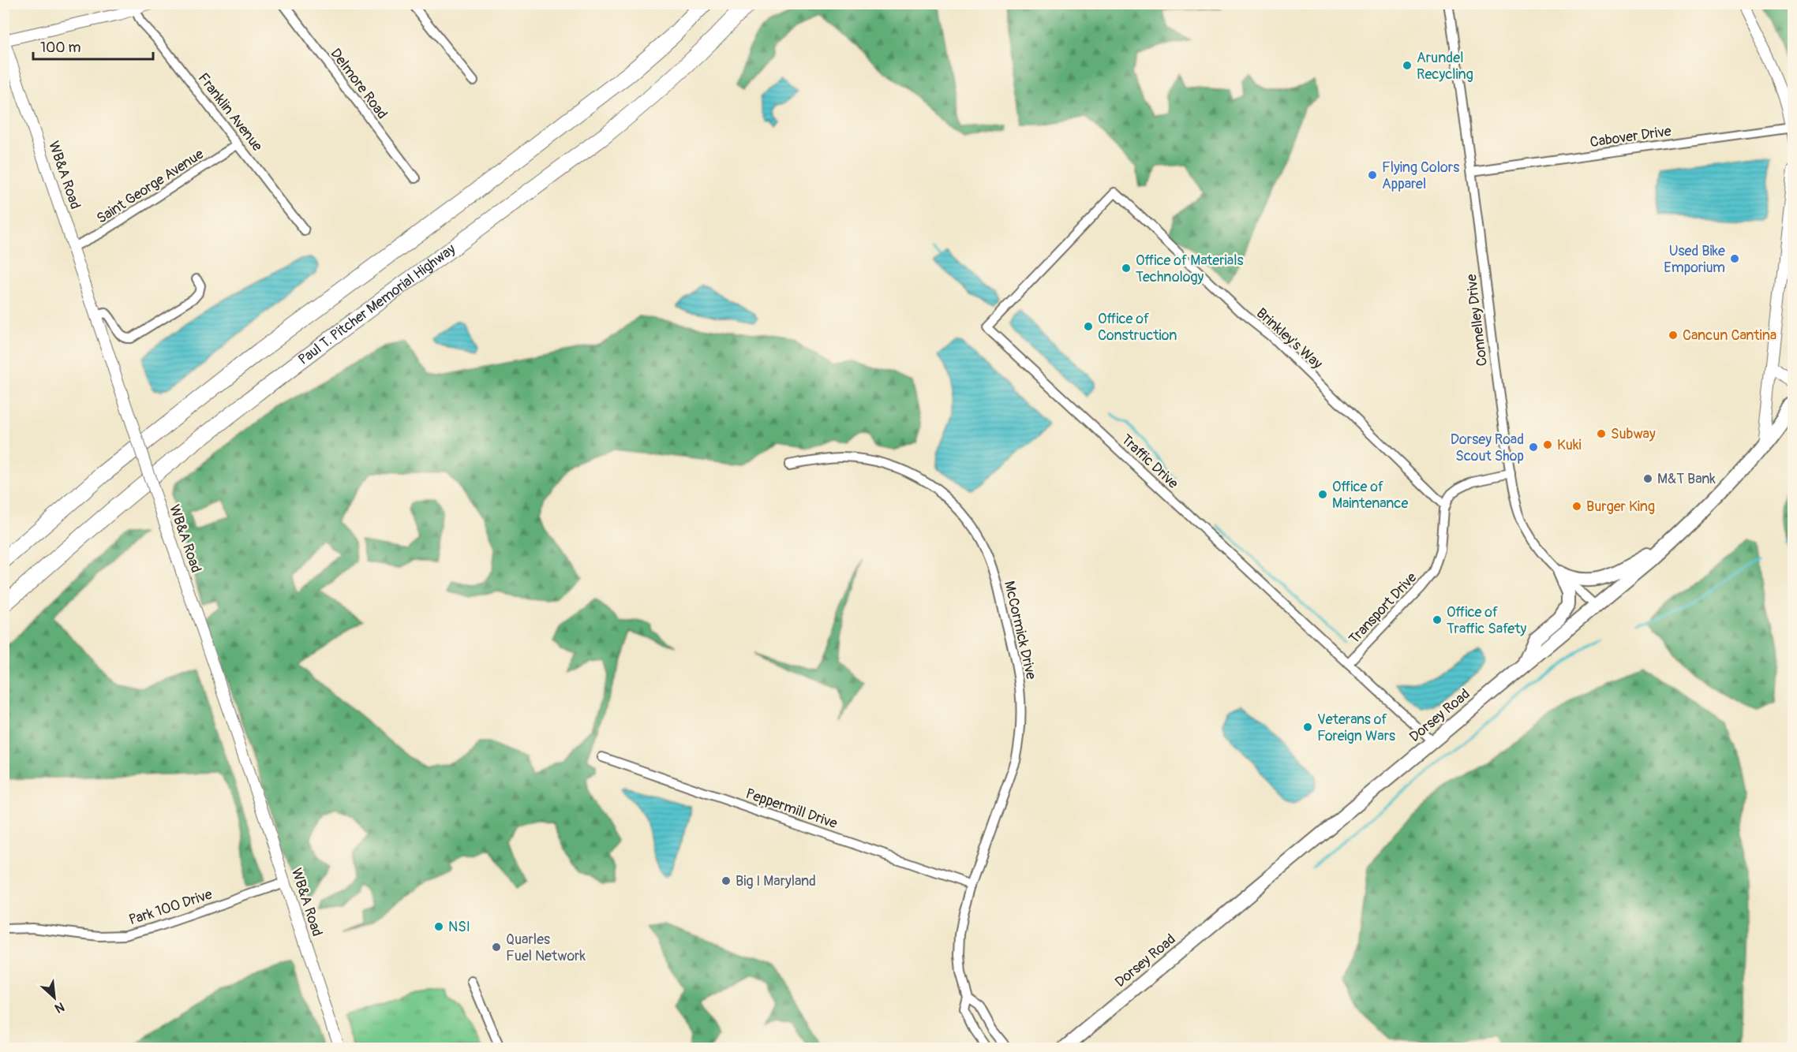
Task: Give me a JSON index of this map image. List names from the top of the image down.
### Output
{
  "streets": {
    "highway": ["Paul T. Pitcher Memorial Highway"],
    "main road": ["Dorsey Road"],
    "street": [
      "Delmore Road",
      "Franklin Avenue",
      "Cabover Drive",
      "WB&A Road",
      "Saint George Avenue",
      "Connelley Drive",
      "Brinkley's Way",
      "Traffic Drive",
      "Transport Drive",
      "McCormick Drive",
      "Peppermill Drive",
      "Park 100 Drive"
    ]
  },
  "crossings": [
    ["Franklin Avenue", "Saint George Avenue"],
    ["Cabover Drive", "Connelley Drive"],
    ["WB&A Road", "Saint George Avenue"],
    ["WB&A Road", "Park 100 Drive"],
    ["Connelley Drive", "Dorsey Road"],
    ["Brinkley's Way", "Traffic Drive"],
    ["Brinkley's Way", "Transport Drive"],
    ["Traffic Drive", "Transport Drive"],
    ["Traffic Drive", "Dorsey Road"],
    ["McCormick Drive", "Peppermill Drive"]
  ],
  "places": [
    "Arundel Recycling",
    "Flying Colors Apparel",
    "Used Bike Emporium",
    "Office of Materials Technology",
    "Office of Construction",
    "Cancun Cantina",
    "Subway",
    "Kuki",
    "Dorsey Road Scout Shop",
    "M&T Bank",
    "Office of Maintenance",
    "Burger King",
    "Office of Traffic Safety",
    "Veterans of Foreign Wars",
    "Big I Maryland",
    "NSI",
    "Quarles Fuel Network"
  ],
  "scale_bar": "100 m",
  "north": "bottom right"
}
